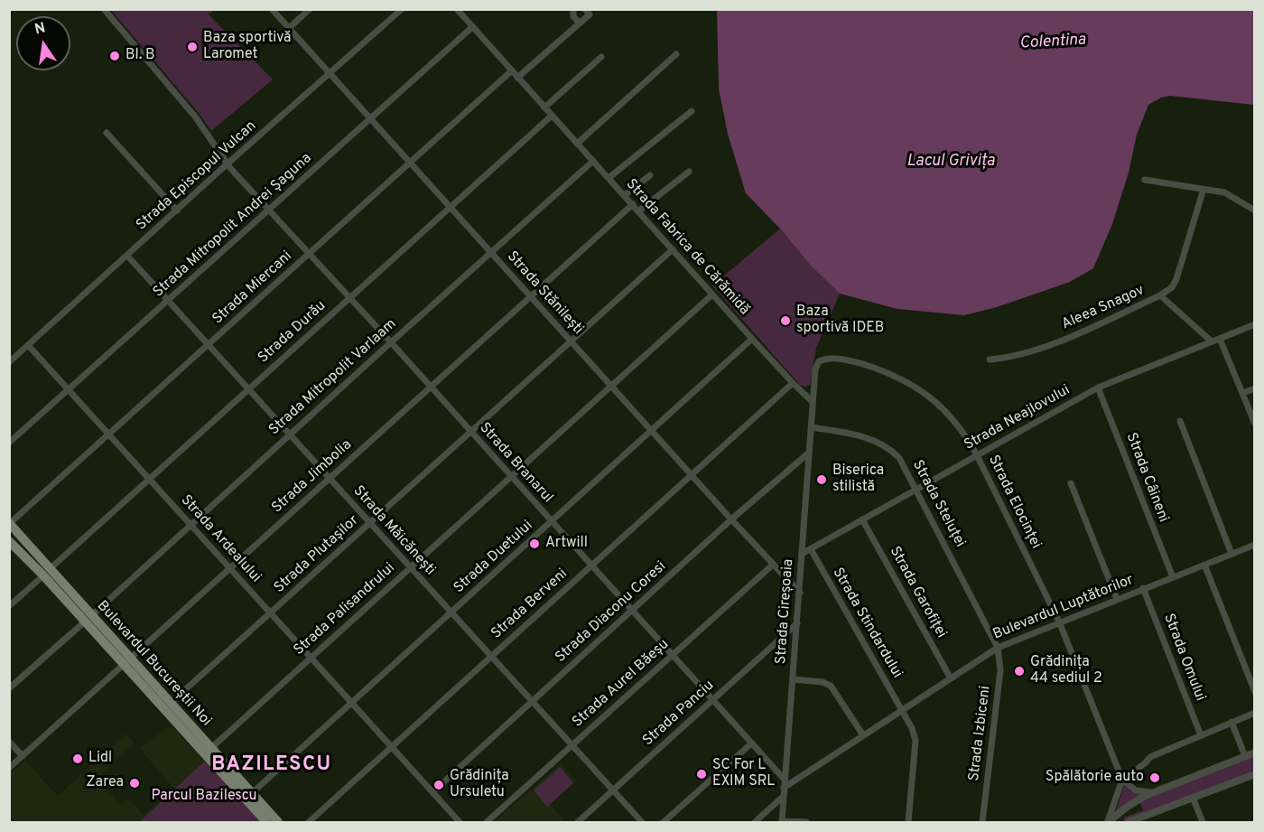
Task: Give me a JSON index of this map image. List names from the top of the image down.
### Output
{
  "streets": {
    "main road": ["Bulevardul Bucureștii Noi"],
    "street": [
      "Strada Episcopul Vulcan",
      "Strada Mitropolit Andrei Șaguna",
      "Strada Fabrica de Cărămidă",
      "Strada Miercani",
      "Strada Stănilești",
      "Aleea Snagov",
      "Strada Durău",
      "Strada Mitropolit Varlaam",
      "Strada Neajlovului",
      "Strada Branarul",
      "Strada Jimbolia",
      "Strada Câineni",
      "Strada Elocinței",
      "Strada Steluței",
      "Strada Măicănești",
      "Strada Ardealului",
      "Strada Plutașilor",
      "Strada Duetului",
      "Strada Garofiței",
      "Strada Berveni",
      "Bulevardul Luptătorilor",
      "Strada Palisandrului",
      "Strada Cireșoaia",
      "Strada Diaconu Coresi",
      "Strada Stindardului",
      "Strada Omului",
      "Strada Aurel Băeșu",
      "Strada Panciu",
      "Strada Izbiceni"
    ]
  },
  "crossings": [
    ["Strada Episcopul Vulcan", "Strada Stănilești"],
    ["Strada Episcopul Vulcan", "Strada Branarul"],
    ["Strada Episcopul Vulcan", "Strada Măicănești"],
    ["Strada Episcopul Vulcan", "Strada Ardealului"],
    ["Strada Mitropolit Andrei Șaguna", "Strada Fabrica de Cărămidă"],
    ["Strada Mitropolit Andrei Șaguna", "Strada Stănilești"],
    ["Strada Mitropolit Andrei Șaguna", "Strada Branarul"],
    ["Strada Mitropolit Andrei Șaguna", "Strada Măicănești"],
    ["Strada Mitropolit Andrei Șaguna", "Strada Ardealului"],
    ["Strada Fabrica de Cărămidă", "Strada Miercani"],
    ["Strada Fabrica de Cărămidă", "Strada Durău"],
    ["Strada Fabrica de Cărămidă", "Strada Mitropolit Varlaam"],
    ["Strada Fabrica de Cărămidă", "Strada Jimbolia"],
    ["Strada Fabrica de Cărămidă", "Strada Elocinței"],
    ["Strada Fabrica de Cărămidă", "Strada Plutașilor"],
    ["Strada Fabrica de Cărămidă", "Strada Duetului"],
    ["Strada Fabrica de Cărămidă", "Strada Berveni"],
    ["Strada Fabrica de Cărămidă", "Strada Palisandrului"],
    ["Strada Fabrica de Cărămidă", "Strada Cireșoaia"],
    ["Strada Miercani", "Strada Stănilești"],
    ["Strada Miercani", "Strada Branarul"],
    ["Strada Miercani", "Strada Măicănești"],
    ["Strada Miercani", "Strada Ardealului"],
    ["Strada Miercani", "Bulevardul Bucureștii Noi"],
    ["Strada Stănilești", "Strada Durău"],
    ["Strada Stănilești", "Strada Mitropolit Varlaam"],
    ["Strada Stănilești", "Strada Jimbolia"],
    ["Strada Stănilești", "Strada Plutașilor"],
    ["Strada Stănilești", "Strada Duetului"],
    ["Strada Stănilești", "Strada Berveni"],
    ["Strada Stănilești", "Strada Palisandrului"],
    ["Strada Stănilești", "Strada Cireșoaia"],
    ["Strada Stănilești", "Strada Diaconu Coresi"],
    ["Strada Stănilești", "Strada Aurel Băeșu"],
    ["Aleea Snagov", "Strada Neajlovului"],
    ["Strada Durău", "Strada Branarul"],
    ["Strada Durău", "Strada Măicănești"],
    ["Strada Durău", "Strada Ardealului"],
    ["Strada Durău", "Bulevardul Bucureștii Noi"],
    ["Strada Mitropolit Varlaam", "Strada Branarul"],
    ["Strada Mitropolit Varlaam", "Strada Măicănești"],
    ["Strada Mitropolit Varlaam", "Strada Ardealului"],
    ["Strada Mitropolit Varlaam", "Bulevardul Bucureștii Noi"],
    ["Strada Neajlovului", "Strada Câineni"],
    ["Strada Neajlovului", "Strada Elocinței"],
    ["Strada Neajlovului", "Strada Steluței"],
    ["Strada Neajlovului", "Strada Garofiței"],
    ["Strada Neajlovului", "Strada Cireșoaia"],
    ["Strada Neajlovului", "Strada Stindardului"],
    ["Strada Branarul", "Strada Jimbolia"],
    ["Strada Branarul", "Strada Plutașilor"],
    ["Strada Branarul", "Strada Duetului"],
    ["Strada Branarul", "Strada Berveni"],
    ["Strada Branarul", "Strada Palisandrului"],
    ["Strada Branarul", "Strada Cireșoaia"],
    ["Strada Branarul", "Strada Diaconu Coresi"],
    ["Strada Branarul", "Strada Aurel Băeșu"],
    ["Strada Branarul", "Strada Panciu"],
    ["Strada Jimbolia", "Strada Măicănești"],
    ["Strada Jimbolia", "Strada Ardealului"],
    ["Strada Jimbolia", "Bulevardul Bucureștii Noi"],
    ["Strada Câineni", "Bulevardul Luptătorilor"],
    ["Strada Elocinței", "Bulevardul Luptătorilor"],
    ["Strada Elocinței", "Strada Cireșoaia"],
    ["Strada Steluței", "Bulevardul Luptătorilor"],
    ["Strada Steluței", "Strada Cireșoaia"],
    ["Strada Steluței", "Strada Izbiceni"],
    ["Strada Măicănești", "Strada Plutașilor"],
    ["Strada Măicănești", "Strada Duetului"],
    ["Strada Măicănești", "Strada Berveni"],
    ["Strada Măicănești", "Strada Palisandrului"],
    ["Strada Măicănești", "Strada Diaconu Coresi"],
    ["Strada Măicănești", "Strada Aurel Băeșu"],
    ["Strada Măicănești", "Strada Panciu"],
    ["Strada Ardealului", "Strada Plutașilor"],
    ["Strada Ardealului", "Strada Duetului"],
    ["Strada Ardealului", "Strada Berveni"],
    ["Strada Ardealului", "Strada Palisandrului"],
    ["Strada Ardealului", "Strada Diaconu Coresi"],
    ["Strada Plutașilor", "Bulevardul Bucureștii Noi"],
    ["Strada Duetului", "Bulevardul Bucureștii Noi"],
    ["Strada Garofiței", "Bulevardul Luptătorilor"],
    ["Bulevardul Luptătorilor", "Strada Cireșoaia"],
    ["Bulevardul Luptătorilor", "Strada Stindardului"],
    ["Bulevardul Luptătorilor", "Strada Omului"],
    ["Bulevardul Luptătorilor", "Strada Izbiceni"],
    ["Strada Palisandrului", "Bulevardul Bucureștii Noi"],
    ["Strada Cireșoaia", "Strada Diaconu Coresi"],
    ["Strada Cireșoaia", "Strada Panciu"]
  ],
  "districts": ["BAZILESCU"],
  "water": ["Colentina", "Lacul Grivița"],
  "parks": ["Parcul Bazilescu"],
  "places": [
    "Baza sportivă Laromet",
    "Bl. B",
    "Baza sportivă IDEB",
    "Biserica stilistă",
    "Artwill",
    "Grădinița 44 sediul 2",
    "Lidl",
    "SC For L EXIM SRL",
    "Spălătorie auto",
    "Zarea",
    "Grădinița Ursuletu"
  ],
  "north": "top"
}
